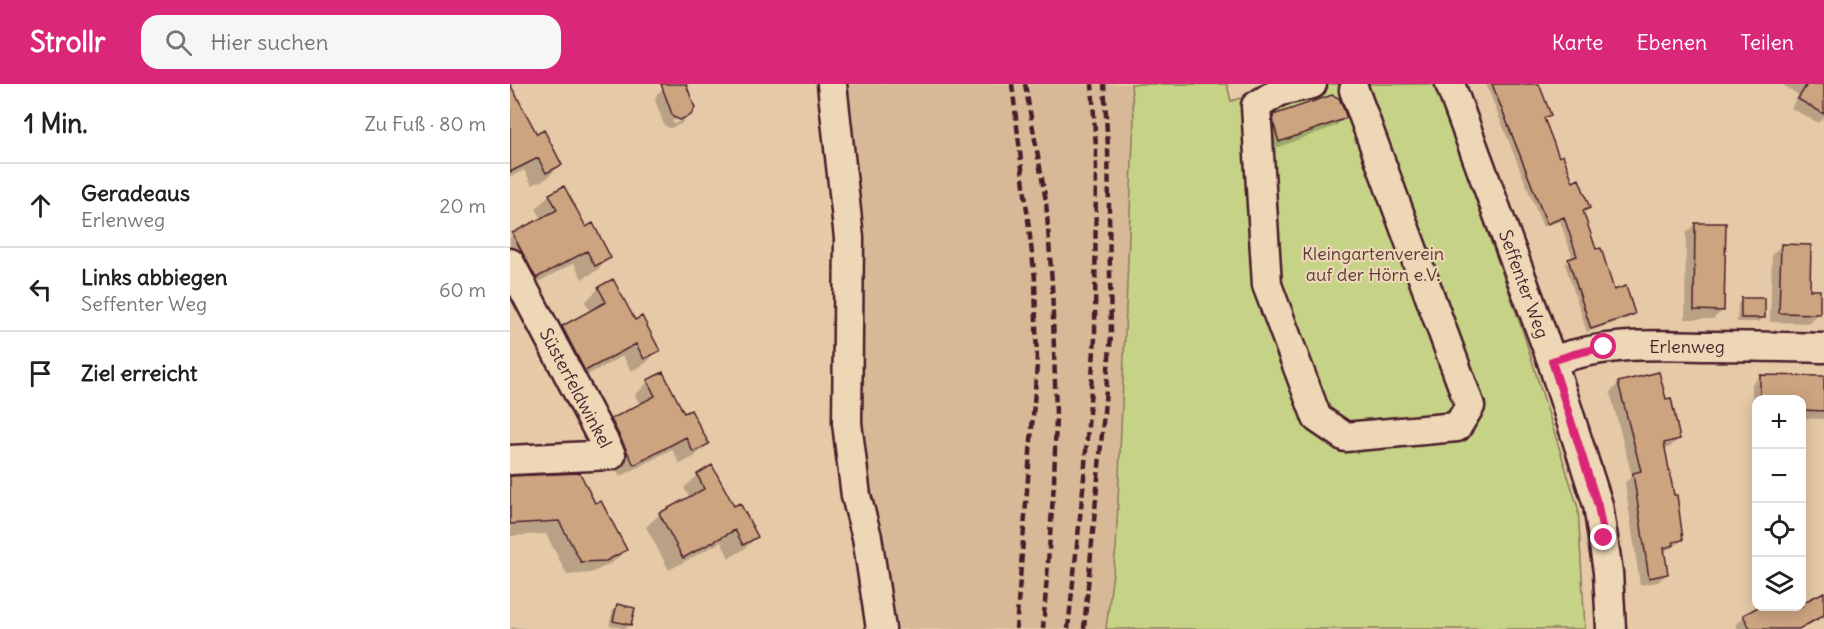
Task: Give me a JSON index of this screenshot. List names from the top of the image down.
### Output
{
  "streets": {
    "street": ["Seffenter Weg", "Erlenweg", "Süsterfeldwinkel"]
  },
  "crossings": [
    ["Seffenter Weg", "Erlenweg"]
  ],
  "parks": ["Kleingartenverein auf der Hörn e.V."],
  "page": {
    "header": "Strollr",
    "search": "Hier suchen",
    "nav": ["Karte", "Ebenen", "Teilen"],
    "heading": ["1 Min.", "Zu Fuß · 80 m"],
    "list": [
      ["Geradeaus", "Erlenweg", "20 m"],
      ["Links abbiegen", "Seffenter Weg", "60 m"],
      "Ziel erreicht"
    ],
    "map_buttons": ["+", "−"]
  }
}
